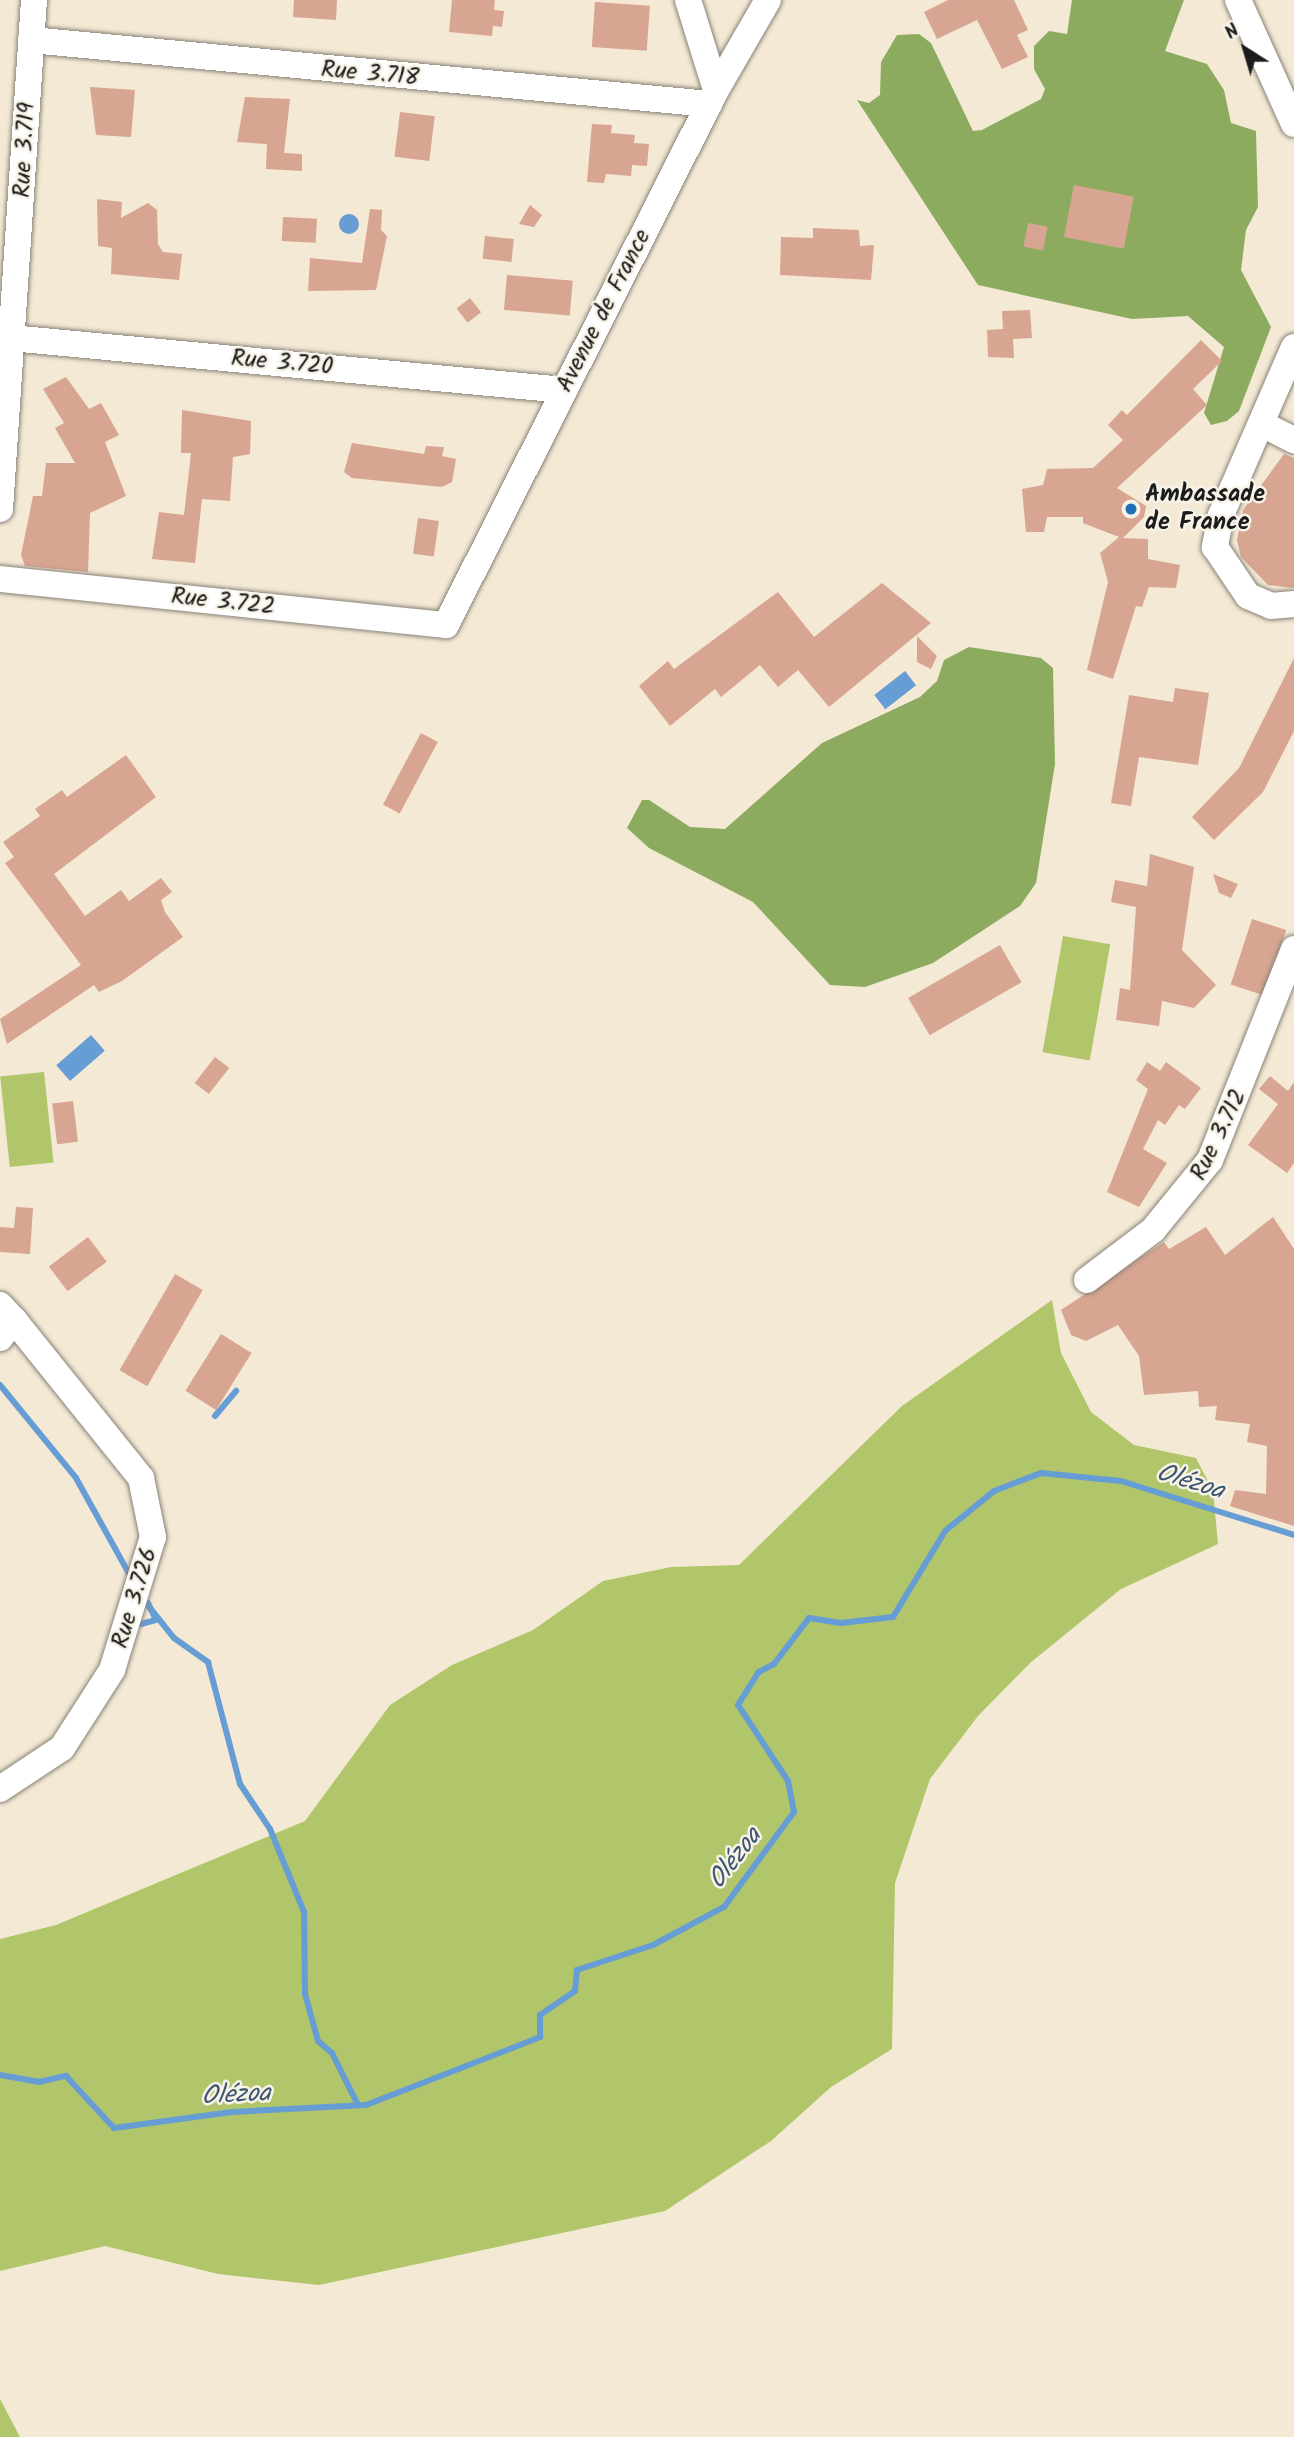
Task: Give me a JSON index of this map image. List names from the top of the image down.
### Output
{
  "streets": {
    "street": [
      "Rue 3.718",
      "Rue 3.719",
      "Avenue de France",
      "Rue 3.720",
      "Rue 3.722",
      "Rue 3.712",
      "Rue 3.726"
    ]
  },
  "crossings": [
    ["Rue 3.718", "Rue 3.719"],
    ["Rue 3.718", "Avenue de France"],
    ["Rue 3.719", "Rue 3.720"],
    ["Avenue de France", "Rue 3.720"],
    ["Avenue de France", "Rue 3.722"]
  ],
  "water": ["Olézoa"],
  "places": ["Ambassade de France"],
  "north": "top left"
}
